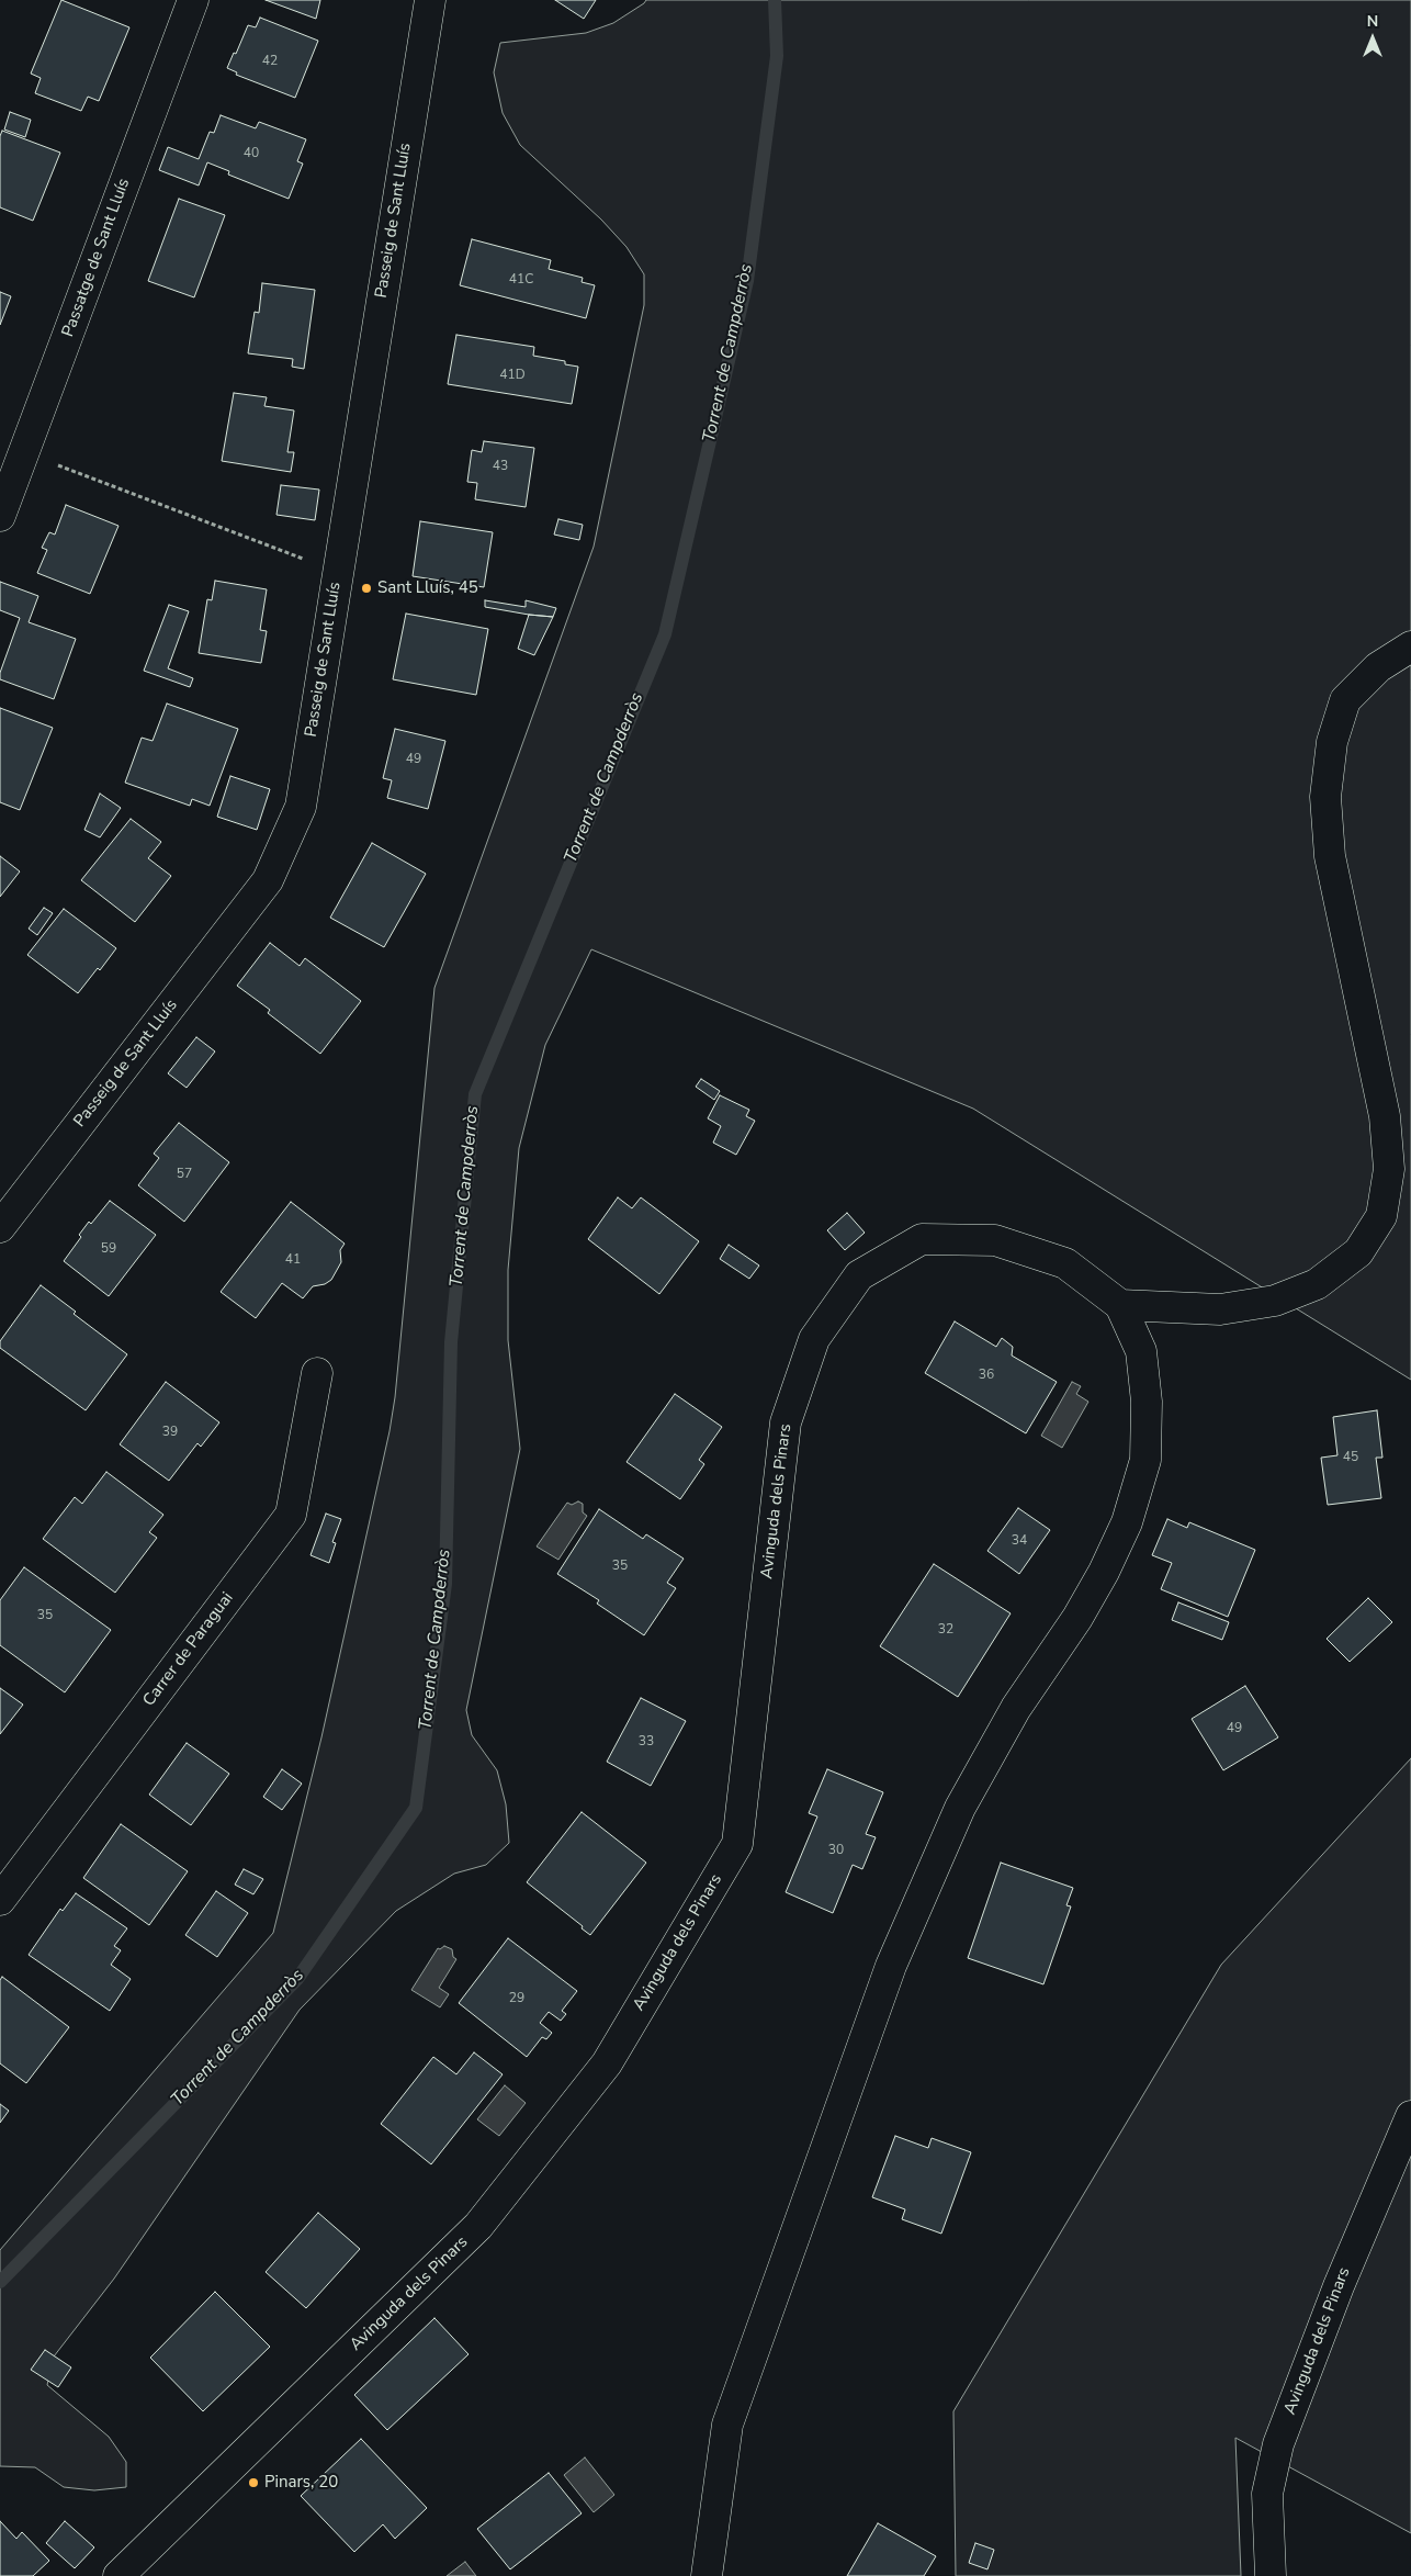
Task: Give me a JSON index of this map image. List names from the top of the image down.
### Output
{
  "streets": {
    "street": [
      "Passeig de Sant Lluís",
      "Passatge de Sant Lluís",
      "Avinguda dels Pinars",
      "Carrer de Paraguai"
    ]
  },
  "water": ["Torrent de Campderròs"],
  "places": ["Sant Lluís, 45", "Pinars, 20"],
  "house_numbers": [
    "42",
    "40",
    "41C",
    "41D",
    "43",
    "49",
    "57",
    "59",
    "41",
    "36",
    "39",
    "45",
    "34",
    "35",
    "35",
    "32",
    "49",
    "33",
    "30",
    "29"
  ],
  "north": "top"
}
